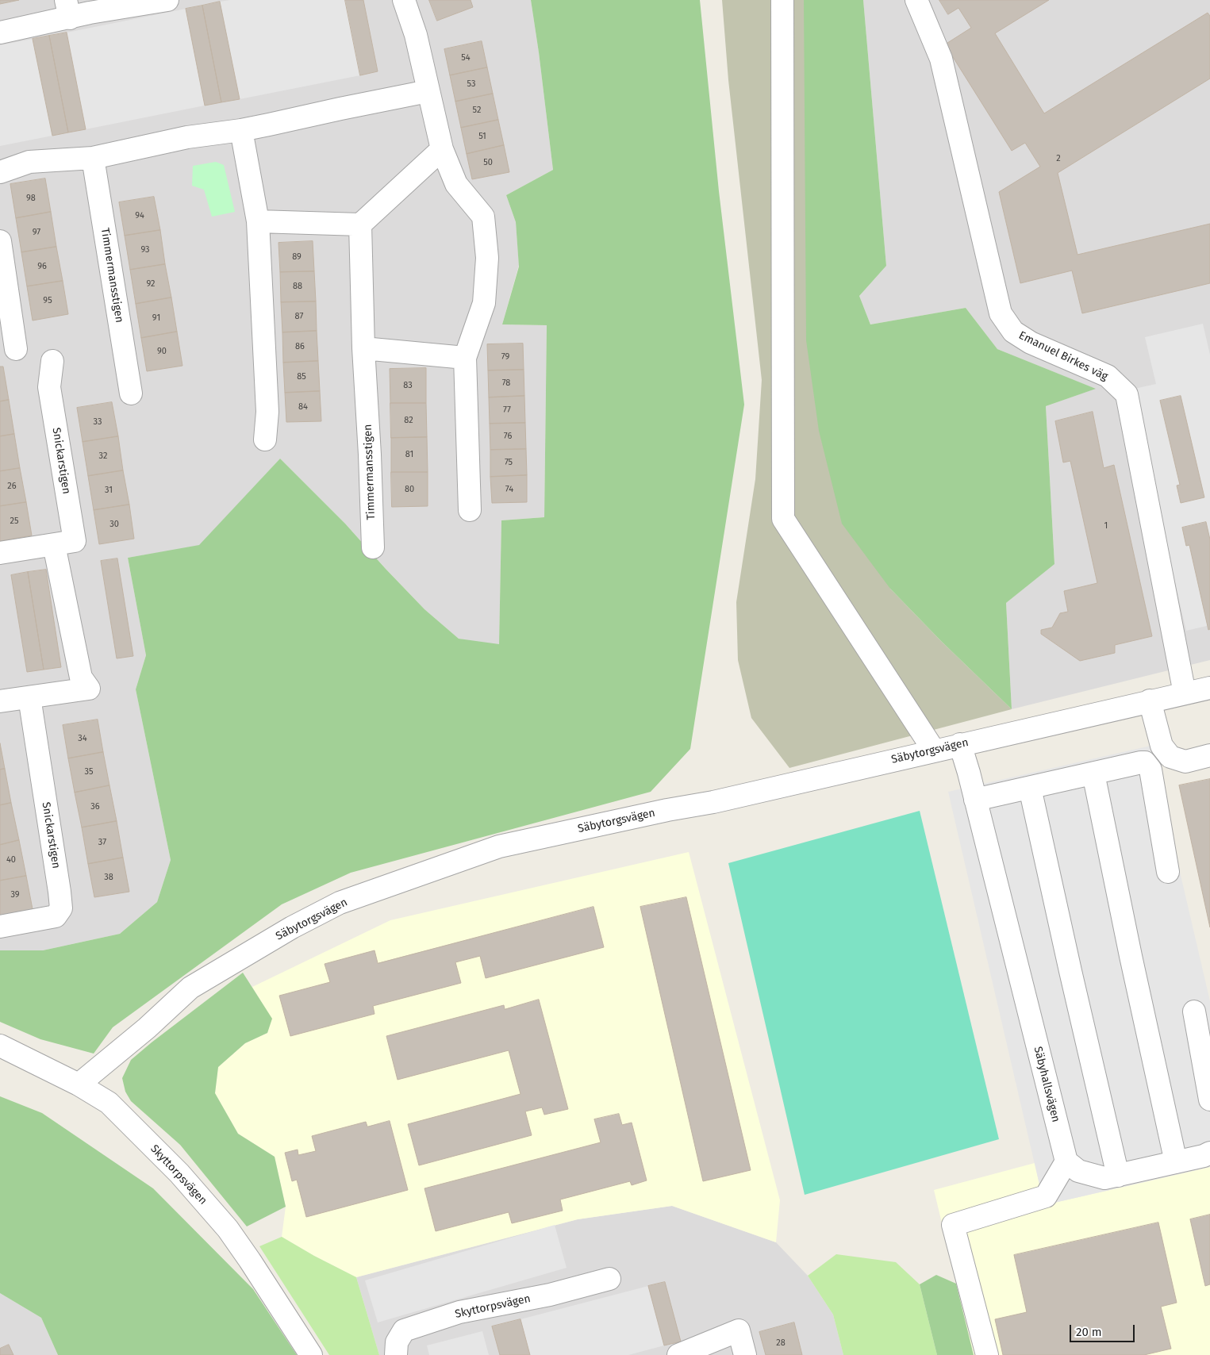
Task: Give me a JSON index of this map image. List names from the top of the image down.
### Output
{
  "streets": {
    "street": [
      "Timmermansstigen",
      "Emanuel Birkes väg",
      "Snickarstigen",
      "Säbytorgsvägen",
      "Säbyhallsvägen",
      "Skyttorpsvägen"
    ]
  },
  "crossings": [
    ["Emanuel Birkes väg", "Säbytorgsvägen"],
    ["Säbytorgsvägen", "Säbyhallsvägen"],
    ["Säbytorgsvägen", "Skyttorpsvägen"]
  ],
  "house_numbers": [
    "54",
    "53",
    "52",
    "51",
    "2",
    "50",
    "98",
    "94",
    "97",
    "93",
    "89",
    "96",
    "92",
    "88",
    "95",
    "87",
    "91",
    "86",
    "90",
    "79",
    "85",
    "78",
    "83",
    "84",
    "77",
    "82",
    "33",
    "76",
    "81",
    "32",
    "75",
    "26",
    "80",
    "74",
    "31",
    "25",
    "30",
    "1",
    "34",
    "35",
    "36",
    "37",
    "40",
    "38",
    "39",
    "28"
  ],
  "scale_bar": "20 m"
}
